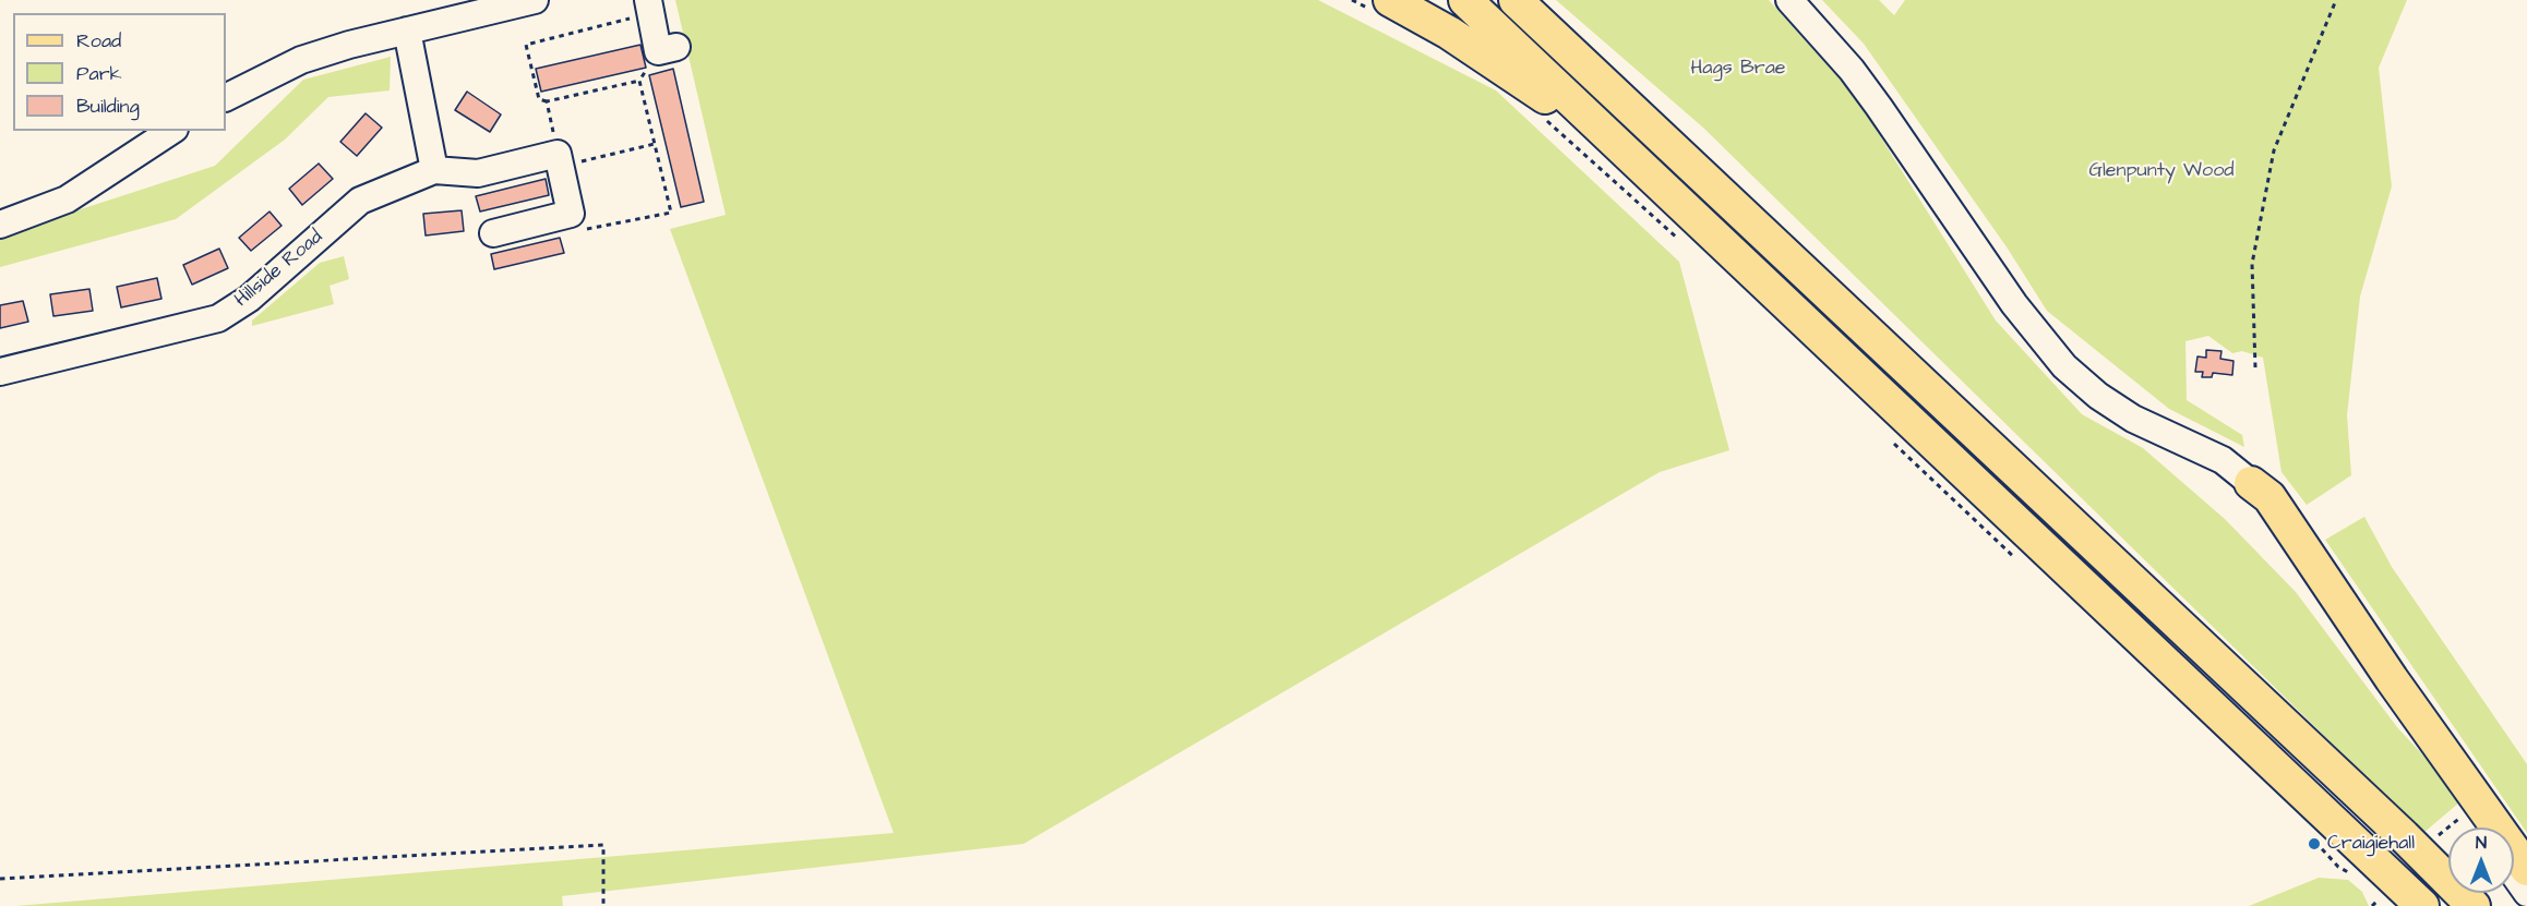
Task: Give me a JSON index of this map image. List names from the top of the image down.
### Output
{
  "streets": {
    "street": ["Hillside Road"]
  },
  "parks": ["Hags Brae", "Glenpunty Wood"],
  "places": ["Craigiehall"],
  "legend": ["Road", "Park", "Building"],
  "north": "top"
}
